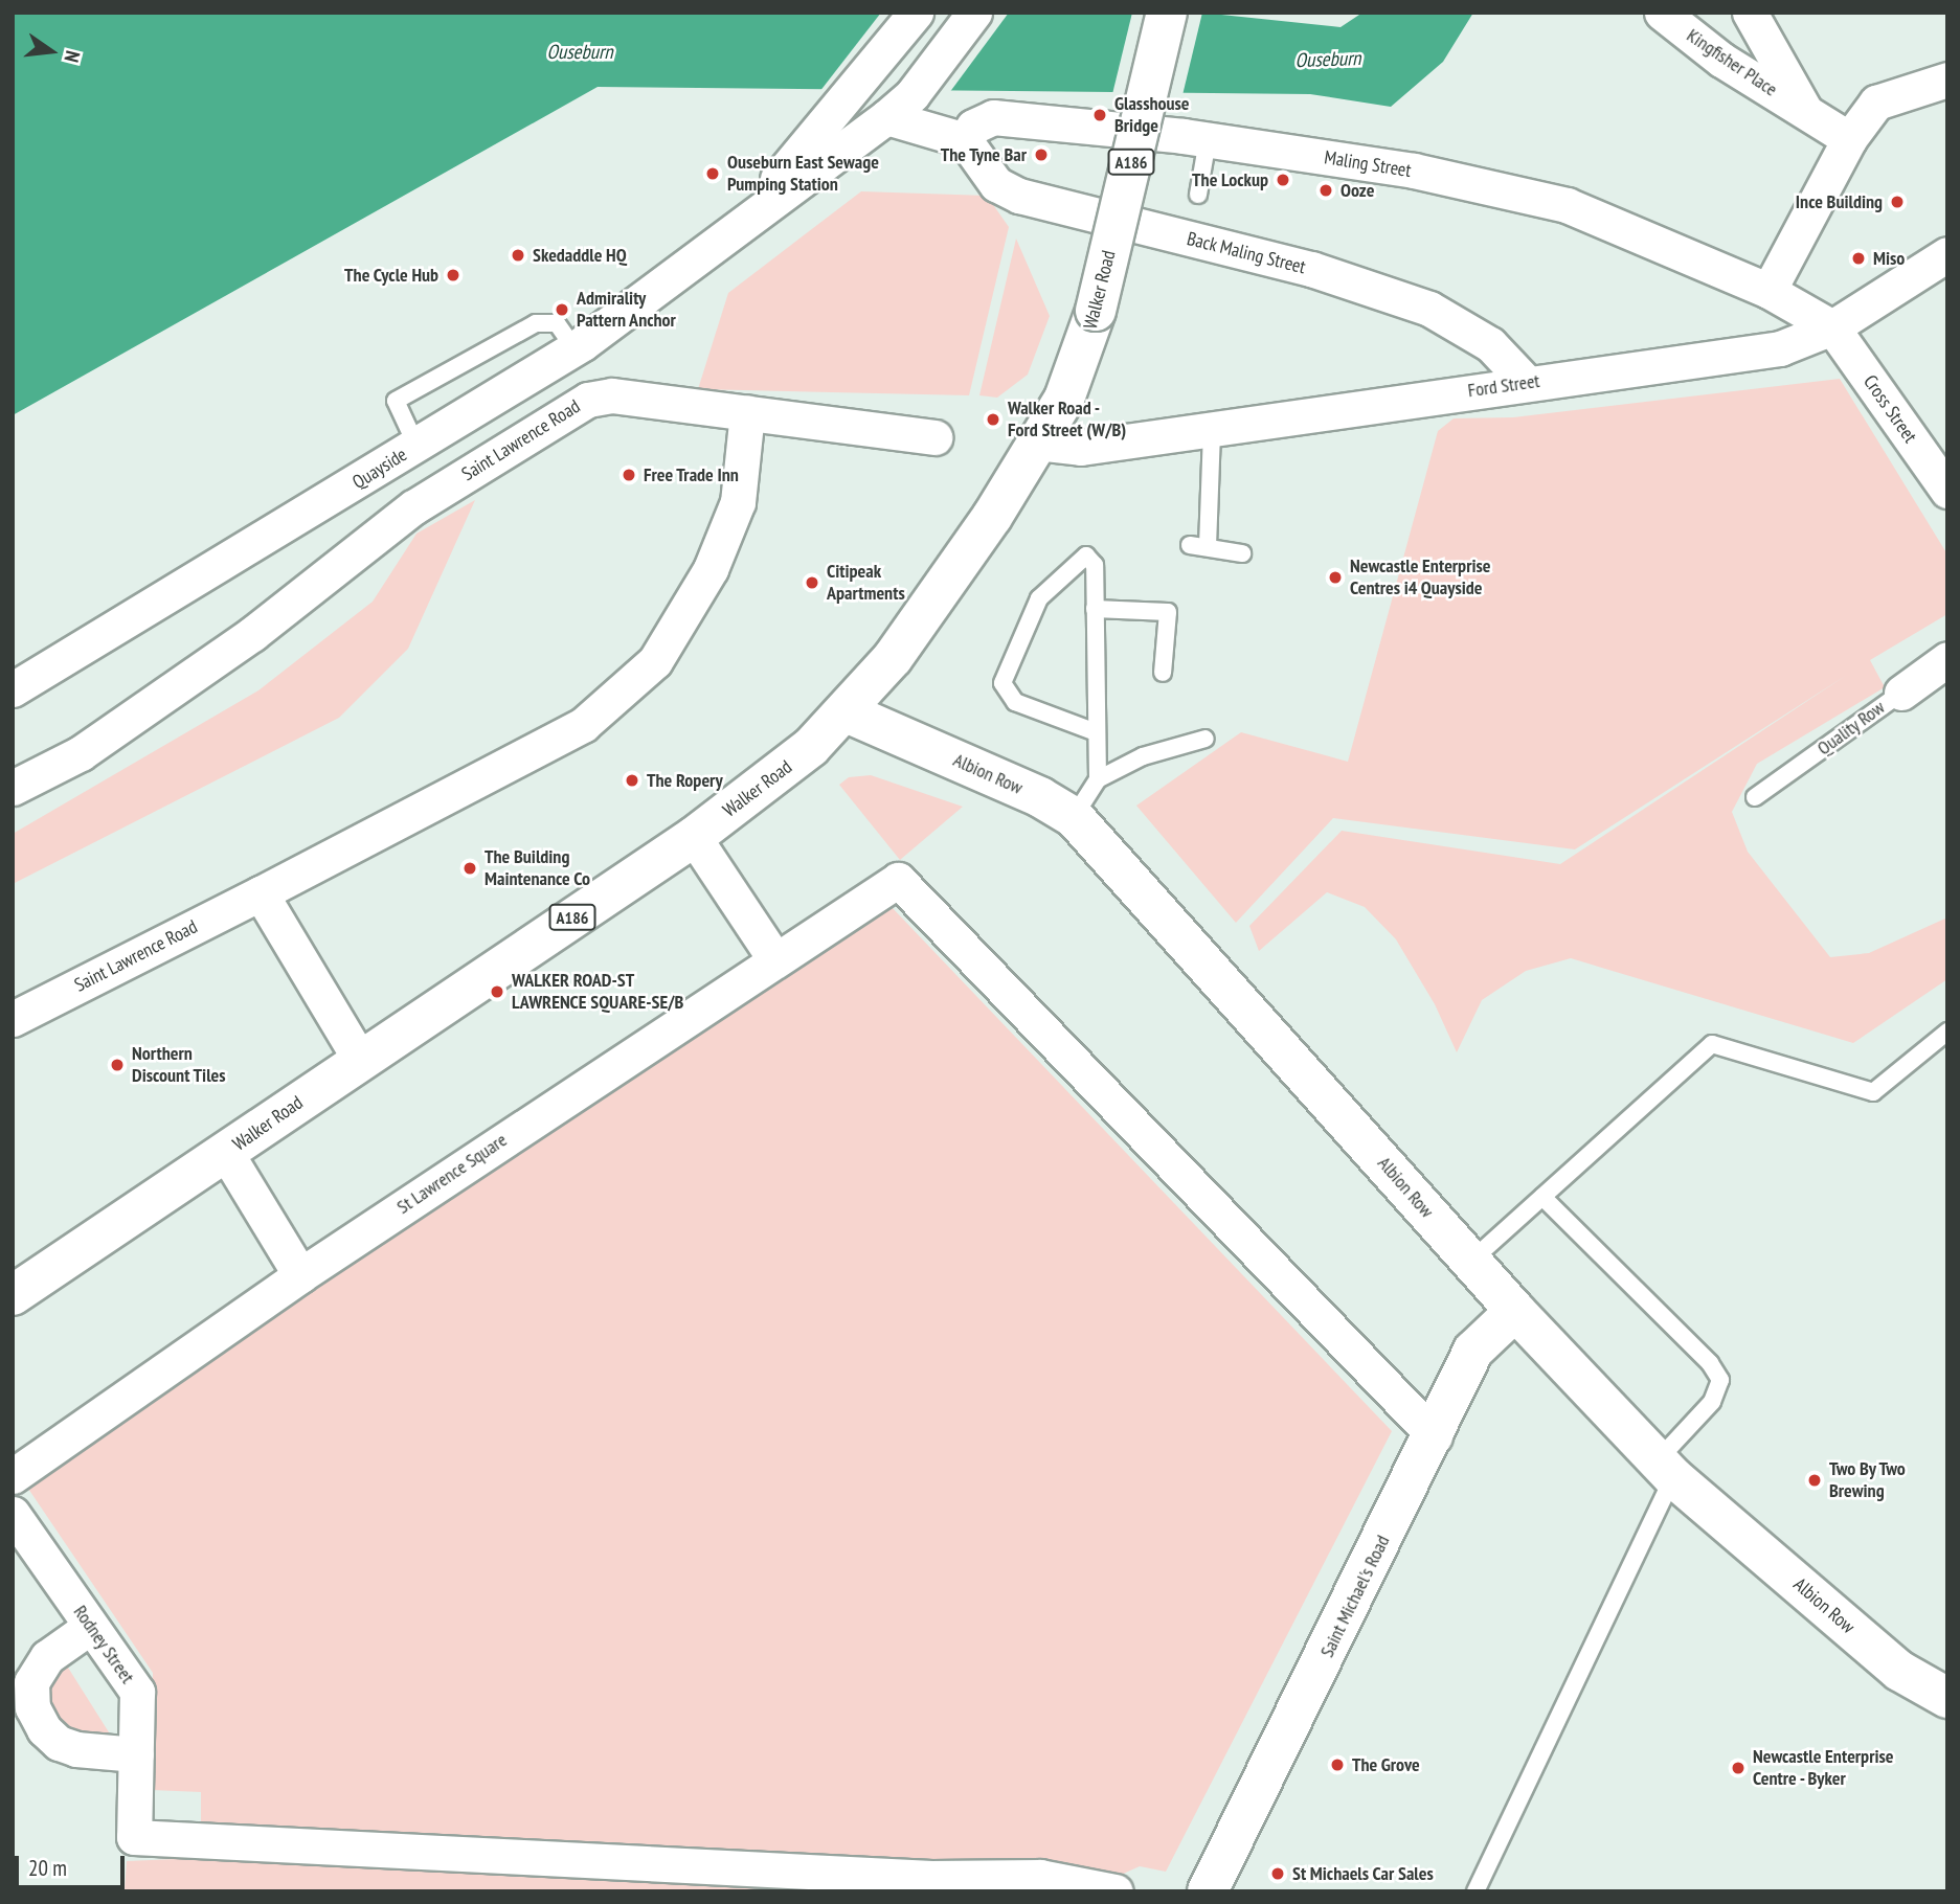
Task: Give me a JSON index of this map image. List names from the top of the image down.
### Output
{
  "streets": {
    "street": [
      "Kingfisher Place",
      "A186",
      "Maling Street",
      "Back Maling Street",
      "Walker Road",
      "Ford Street",
      "Cross Street",
      "Saint Lawrence Road",
      "Quayside",
      "Quality Row",
      "Albion Row",
      "St Lawrence Square",
      "Saint Michael's Road",
      "Rodney Street"
    ]
  },
  "crossings": [
    ["Maling Street", "Back Maling Street"],
    ["Maling Street", "Ford Street"],
    ["Maling Street", "Cross Street"],
    ["Maling Street", "Quayside"],
    ["Back Maling Street", "Ford Street"],
    ["Walker Road", "Ford Street"],
    ["Walker Road", "Albion Row"],
    ["Ford Street", "Cross Street"],
    ["Albion Row", "Saint Michael's Road"],
    ["St Lawrence Square", "Saint Michael's Road"]
  ],
  "water": ["Ouseburn"],
  "places": [
    "Glasshouse Bridge",
    "The Tyne Bar",
    "Ouseburn East Sewage Pumping Station",
    "The Lockup",
    "Ooze",
    "Ince Building",
    "Skedaddle HQ",
    "Miso",
    "The Cycle Hub",
    "Admirality Pattern Anchor",
    "Walker Road - Ford Street (W/B)",
    "Free Trade Inn",
    "Newcastle Enterprise Centres i4 Quayside",
    "Citipeak Apartments",
    "The Ropery",
    "The Building Maintenance Co",
    "WALKER ROAD-ST LAWRENCE SQUARE-SE/B",
    "Northern Discount Tiles",
    "Two By Two Brewing",
    "The Grove",
    "Newcastle Enterprise Centre - Byker",
    "St Michaels Car Sales"
  ],
  "scale_bar": "20 m",
  "north": "right"
}
